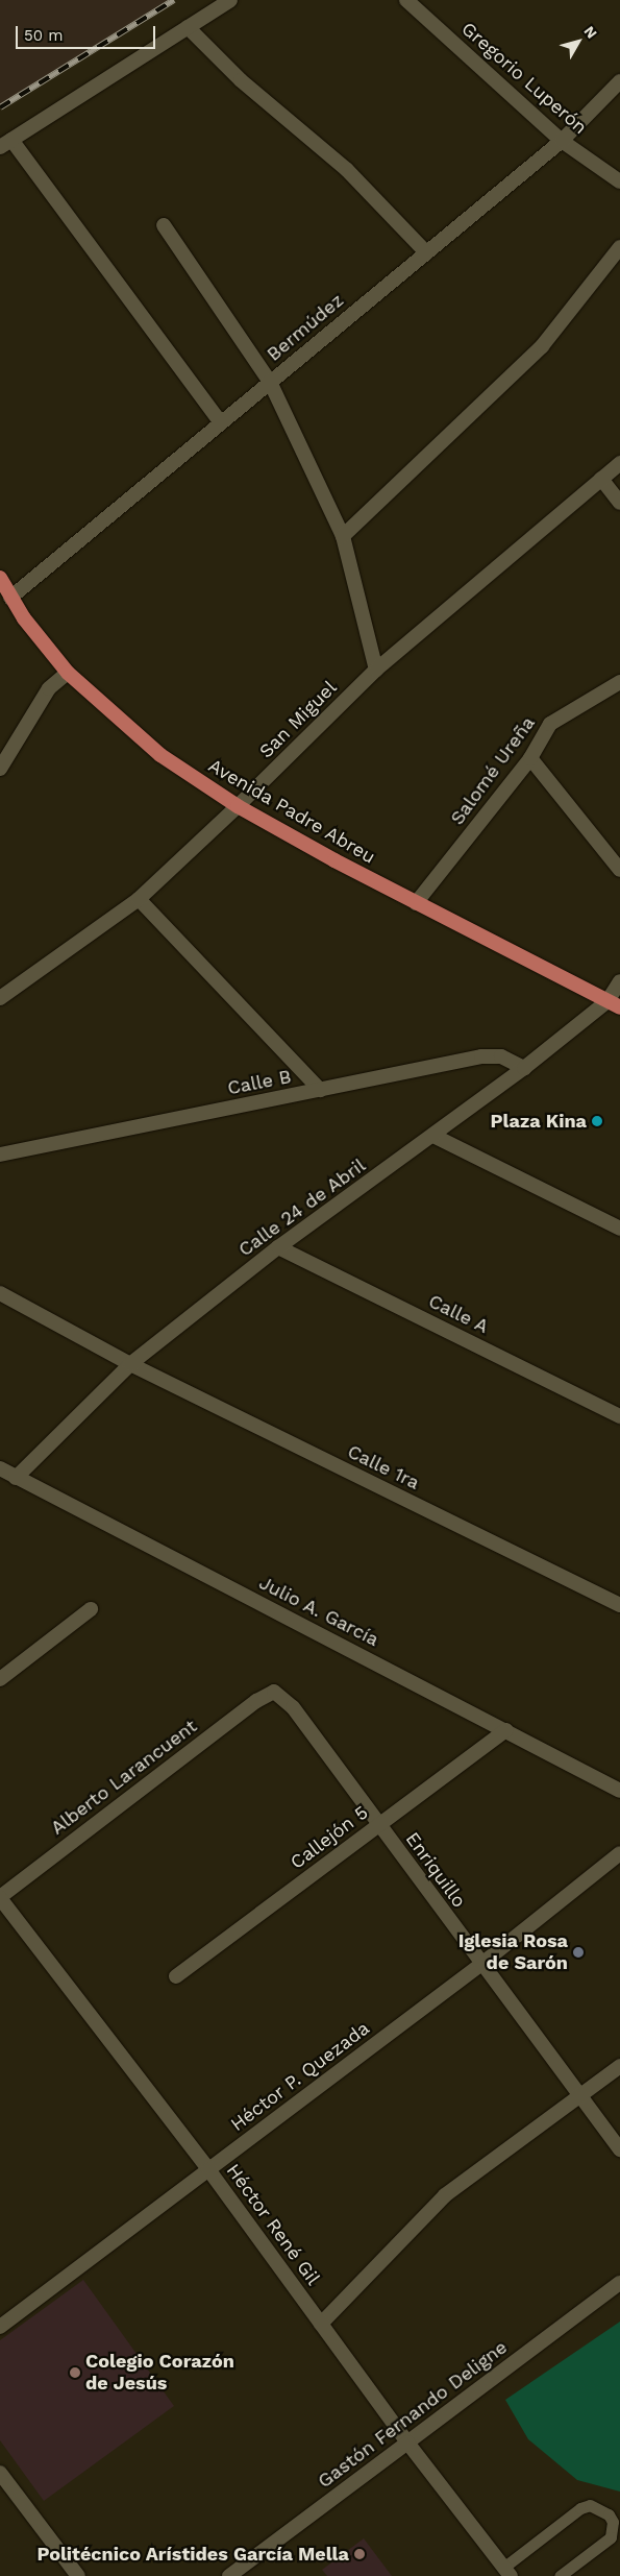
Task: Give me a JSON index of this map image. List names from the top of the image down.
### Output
{
  "streets": {
    "main road": ["Avenida Padre Abreu"],
    "street": [
      "Gregorio Luperón",
      "Bermúdez",
      "San Miguel",
      "Salomé Ureña",
      "Calle B",
      "Calle 24 de Abril",
      "Calle A",
      "Calle 1ra",
      "Julio A. García",
      "Alberto Larancuent",
      "Callejón 5",
      "Enriquillo",
      "Héctor P. Quezada",
      "Héctor René Gil",
      "Gastón Fernando Deligne"
    ]
  },
  "crossings": [
    ["Gregorio Luperón", "Bermúdez"],
    ["Bermúdez", "Avenida Padre Abreu"],
    ["San Miguel", "Avenida Padre Abreu"],
    ["Salomé Ureña", "Avenida Padre Abreu"],
    ["Avenida Padre Abreu", "Calle 24 de Abril"],
    ["Calle B", "Calle 24 de Abril"],
    ["Calle 24 de Abril", "Calle A"],
    ["Calle 24 de Abril", "Calle 1ra"],
    ["Calle 24 de Abril", "Julio A. García"],
    ["Julio A. García", "Callejón 5"],
    ["Alberto Larancuent", "Enriquillo"],
    ["Alberto Larancuent", "Héctor René Gil"],
    ["Callejón 5", "Enriquillo"],
    ["Enriquillo", "Héctor P. Quezada"],
    ["Héctor P. Quezada", "Héctor René Gil"],
    ["Héctor René Gil", "Gastón Fernando Deligne"]
  ],
  "places": [
    "Plaza Kina",
    "Iglesia Rosa de Sarón",
    "Colegio Corazón de Jesús",
    "Politécnico Arístides García Mella"
  ],
  "scale_bar": "50 m",
  "north": "top right"
}
